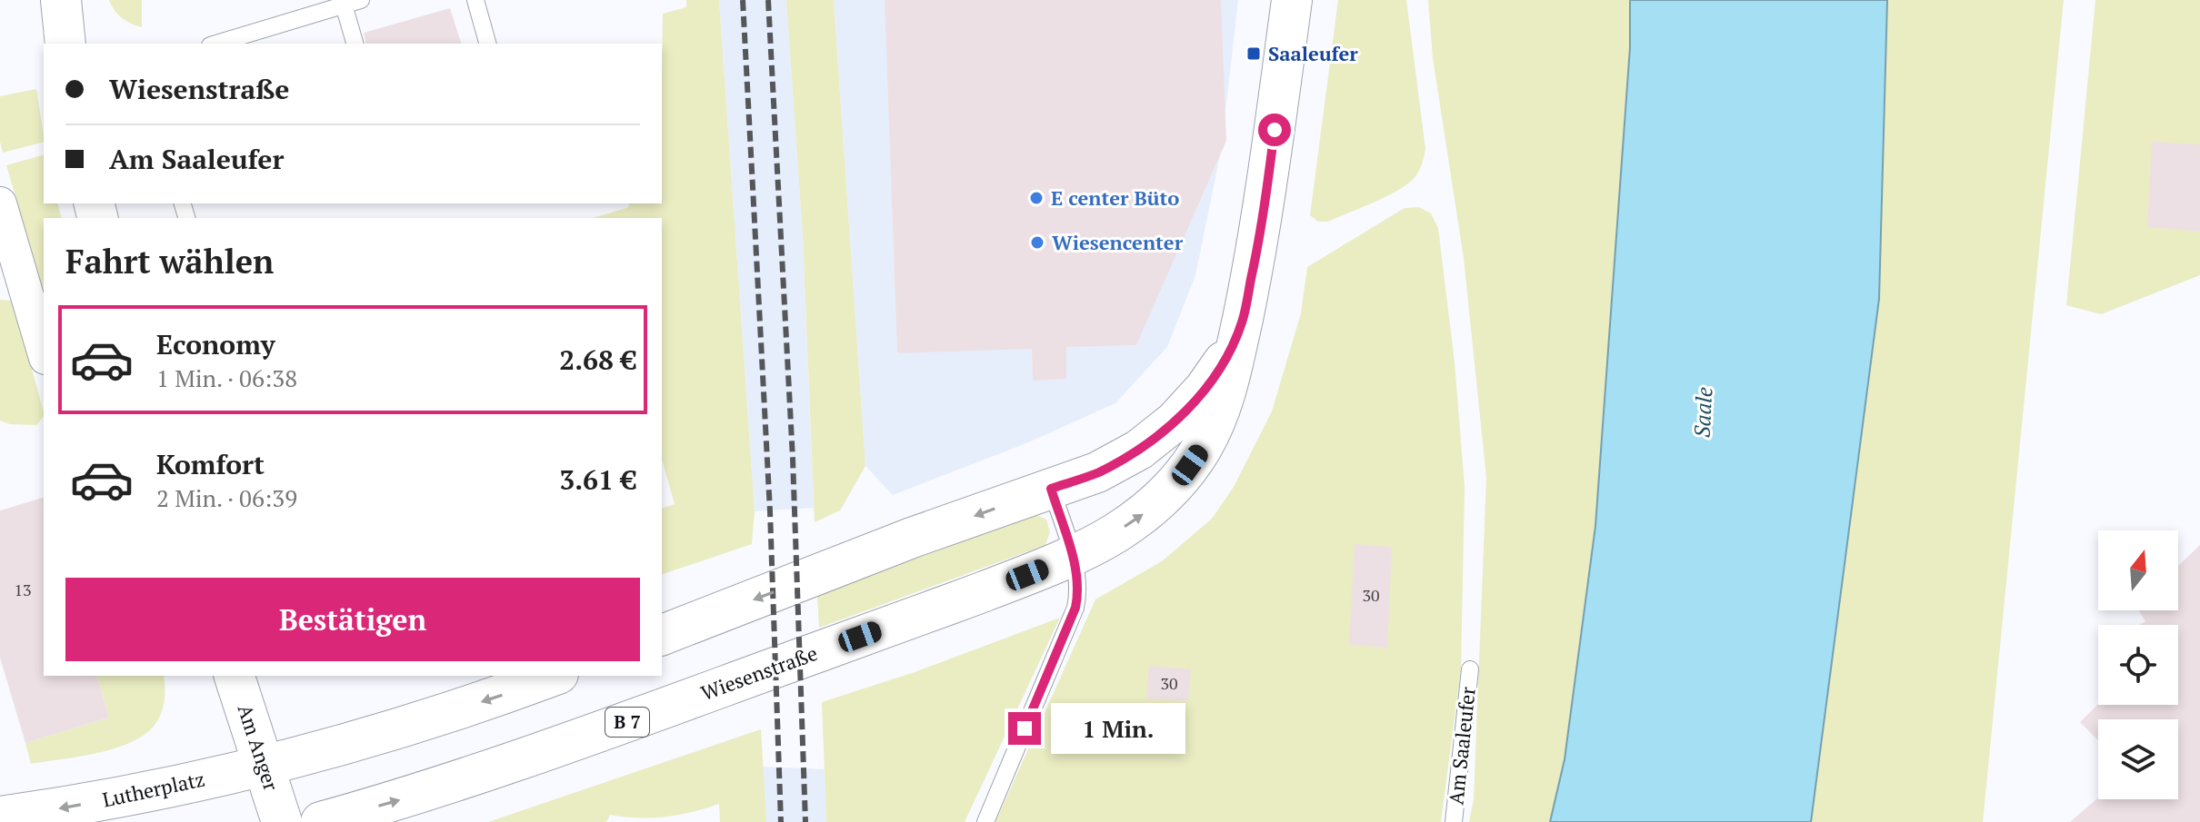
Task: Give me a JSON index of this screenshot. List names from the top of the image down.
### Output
{
  "streets": {
    "main road": [
      "Wiesenstraße",
      "B 7",
      "Am Anger",
      "Lutherplatz"
    ],
    "lane": ["Am Saaleufer"]
  },
  "crossings": [
    ["Am Anger", "Lutherplatz"]
  ],
  "one_way": ["Lutherplatz"],
  "water": ["Saale"],
  "places": {
    "transit": ["Saaleufer"],
    "other": ["E center Büto", "Wiesencenter"]
  },
  "house_numbers": ["13", "30", "30"],
  "north": "top",
  "page": {
    "banner": ["Wiesenstraße", "Am Saaleufer"],
    "heading": "Fahrt wählen",
    "list": [
      {
        "name": "Economy",
        "note": "1 Min. · 06:38",
        "value": "2.68 €"
      },
      {
        "name": "Komfort",
        "note": "2 Min. · 06:39",
        "value": "3.61 €"
      }
    ],
    "buttons": "Bestätigen",
    "bubble": "1 Min."
  }
}
